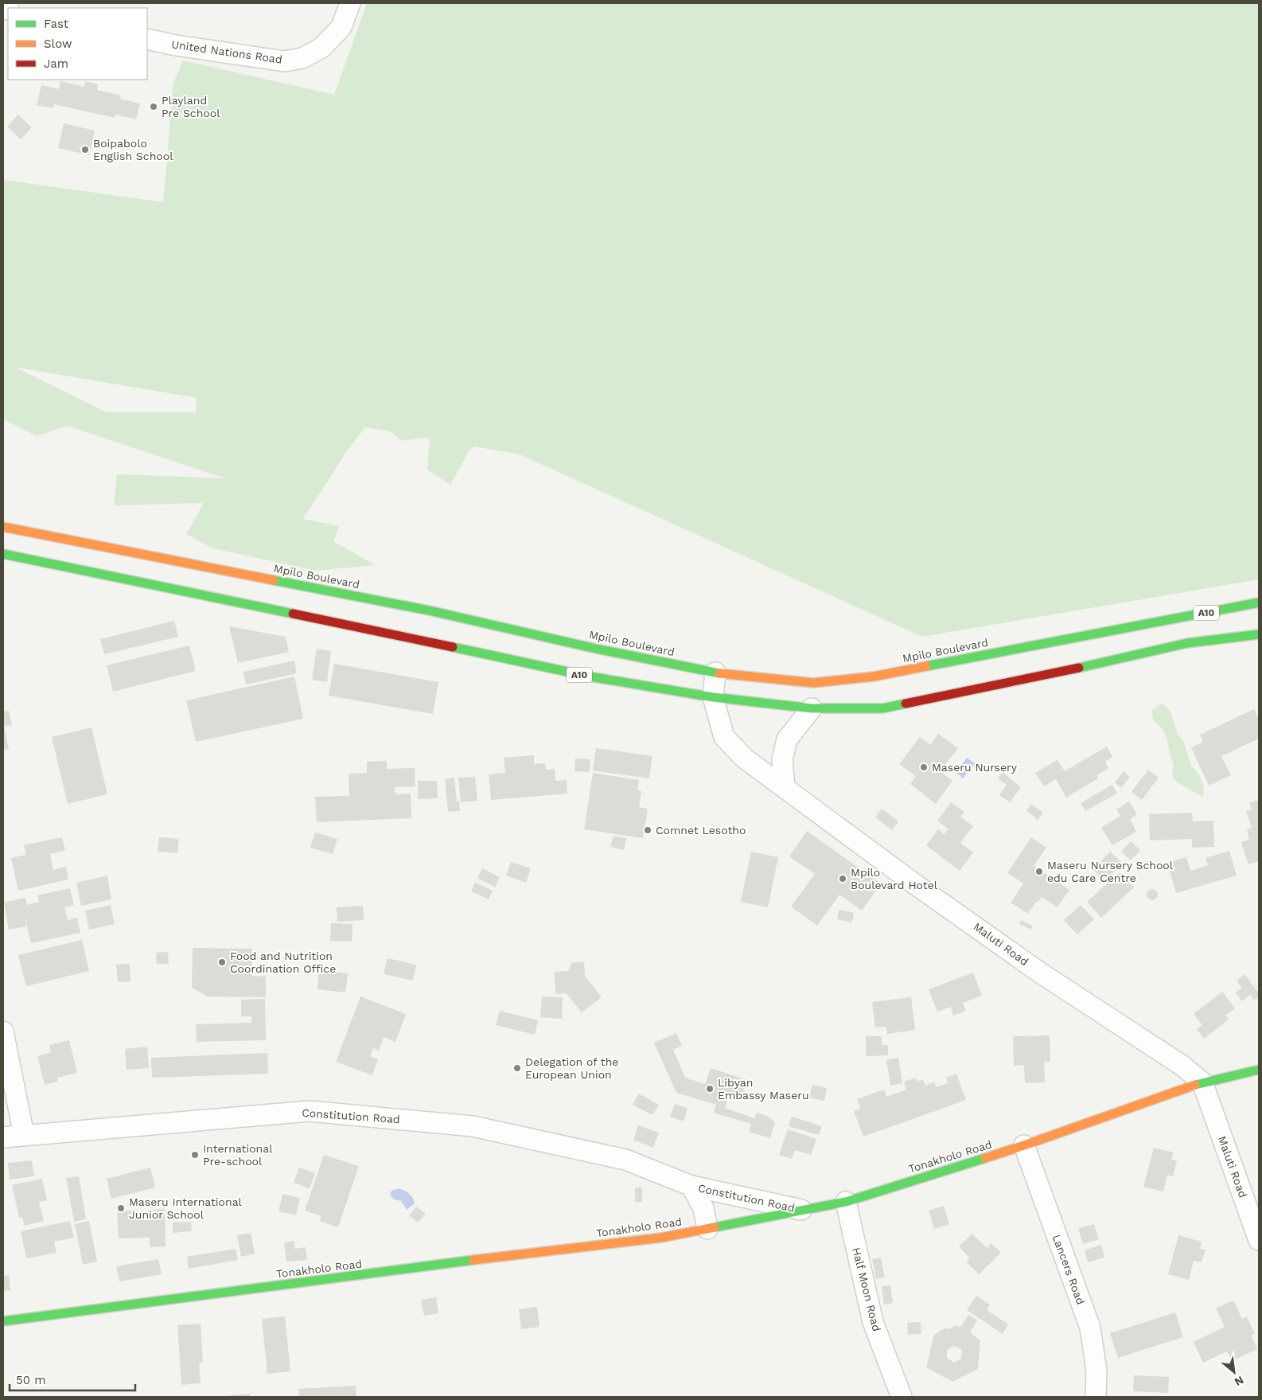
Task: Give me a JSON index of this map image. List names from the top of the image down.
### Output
{
  "streets": {
    "main road": ["Mpilo Boulevard", "A10", "Tonakholo Road"],
    "street": [
      "United Nations Road",
      "Maluti Road",
      "Constitution Road",
      "Lancers Road",
      "Half Moon Road"
    ]
  },
  "crossings": [
    ["Mpilo Boulevard", "Maluti Road"],
    ["A10", "Maluti Road"],
    ["Maluti Road", "Tonakholo Road"],
    ["Constitution Road", "Tonakholo Road"],
    ["Tonakholo Road", "Lancers Road"],
    ["Tonakholo Road", "Half Moon Road"]
  ],
  "places": [
    "Playland Pre School",
    "Boipabolo English School",
    "Maseru Nursery",
    "Comnet Lesotho",
    "Maseru Nursery School edu Care Centre",
    "Mpilo Boulevard Hotel",
    "Food and Nutrition Coordination Office",
    "Delegation of the European Union",
    "Libyan Embassy Maseru",
    "International Pre-school",
    "Maseru International Junior School"
  ],
  "legend": ["Fast", "Slow", "Jam"],
  "scale_bar": "50 m",
  "north": "bottom right"
}
